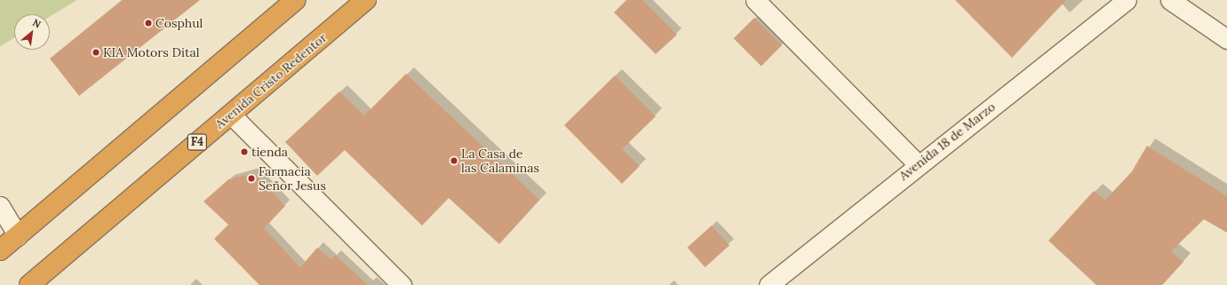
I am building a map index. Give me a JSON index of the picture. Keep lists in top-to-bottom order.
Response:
{
  "streets": {
    "highway": ["Avenida Cristo Redentor", "F4"],
    "street": ["Avenida 18 de Marzo"]
  },
  "places": [
    "Cosphul",
    "KIA Motors Dital",
    "tienda",
    "La Casa de las Calaminas",
    "Farmacia Señor Jesus"
  ],
  "north": "top right"
}
